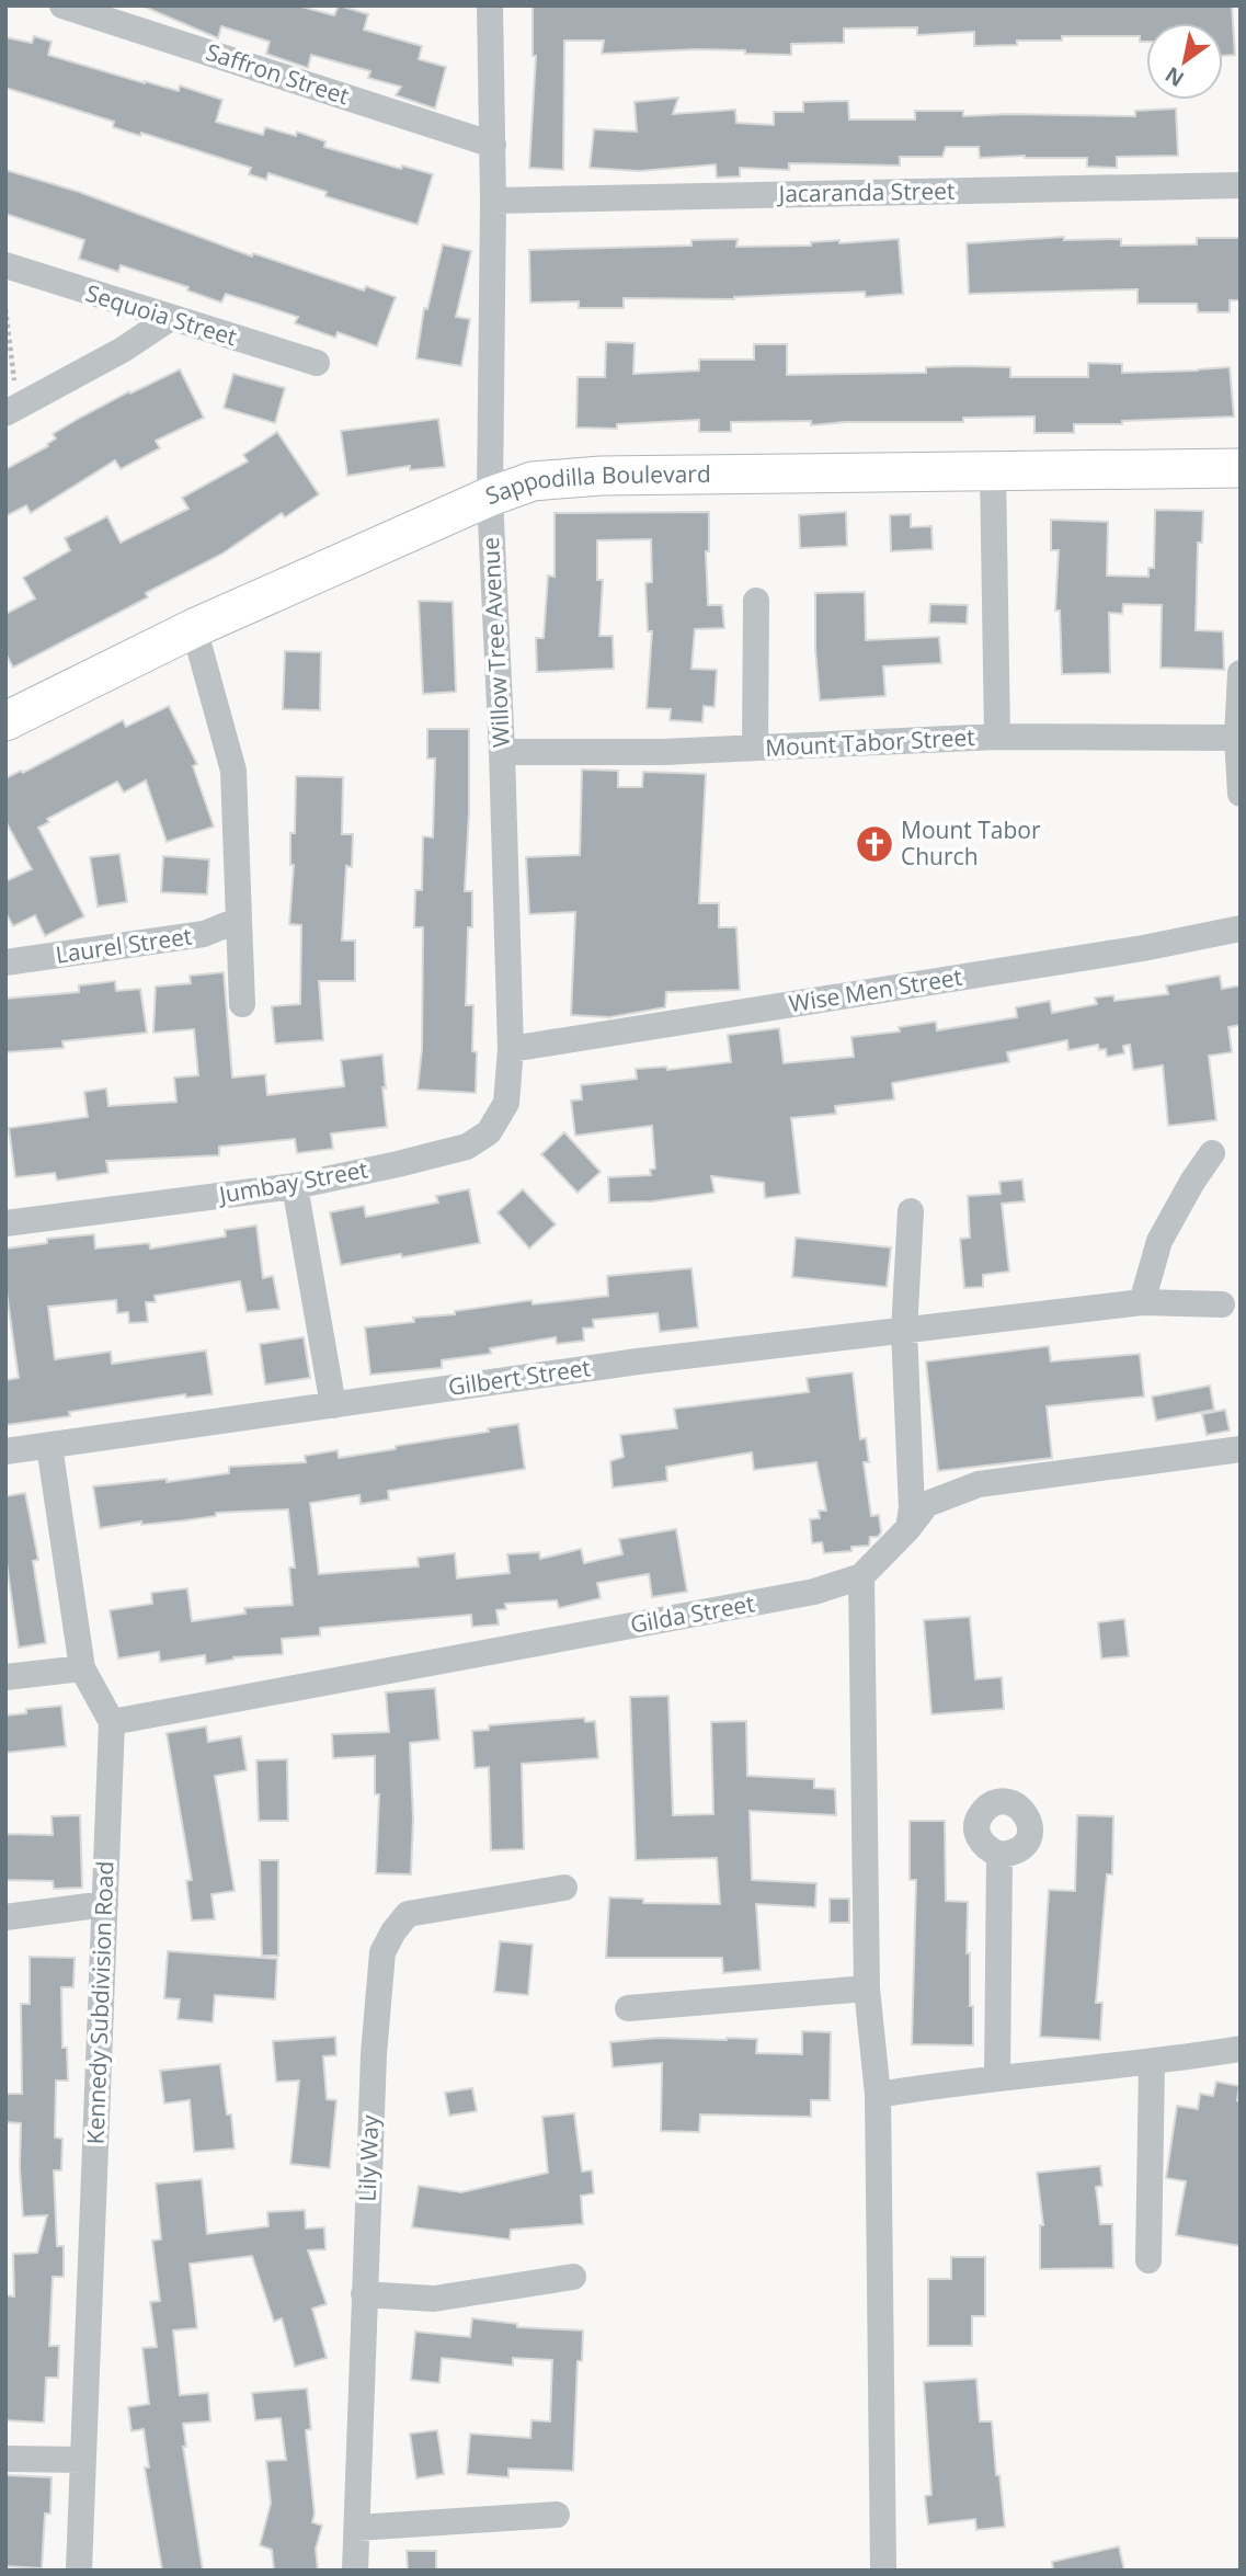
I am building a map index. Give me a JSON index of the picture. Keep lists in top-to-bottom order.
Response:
{
  "streets": {
    "street": [
      "Saffron Street",
      "Jacaranda Street",
      "Sequoia Street",
      "Sappodilla Boulevard",
      "Willow Tree Avenue",
      "Mount Tabor Street",
      "Laurel Street",
      "Wise Men Street",
      "Jumbay Street",
      "Gilbert Street",
      "Gilda Street",
      "Kennedy Subdivision Road",
      "Lily Way"
    ]
  },
  "crossings": [
    ["Saffron Street", "Willow Tree Avenue"],
    ["Jacaranda Street", "Willow Tree Avenue"],
    ["Sappodilla Boulevard", "Willow Tree Avenue"],
    ["Willow Tree Avenue", "Mount Tabor Street"],
    ["Willow Tree Avenue", "Wise Men Street"],
    ["Willow Tree Avenue", "Jumbay Street"],
    ["Wise Men Street", "Jumbay Street"],
    ["Gilda Street", "Kennedy Subdivision Road"]
  ],
  "places": {
    "church": ["Mount Tabor Church"]
  },
  "north": "bottom left"
}
